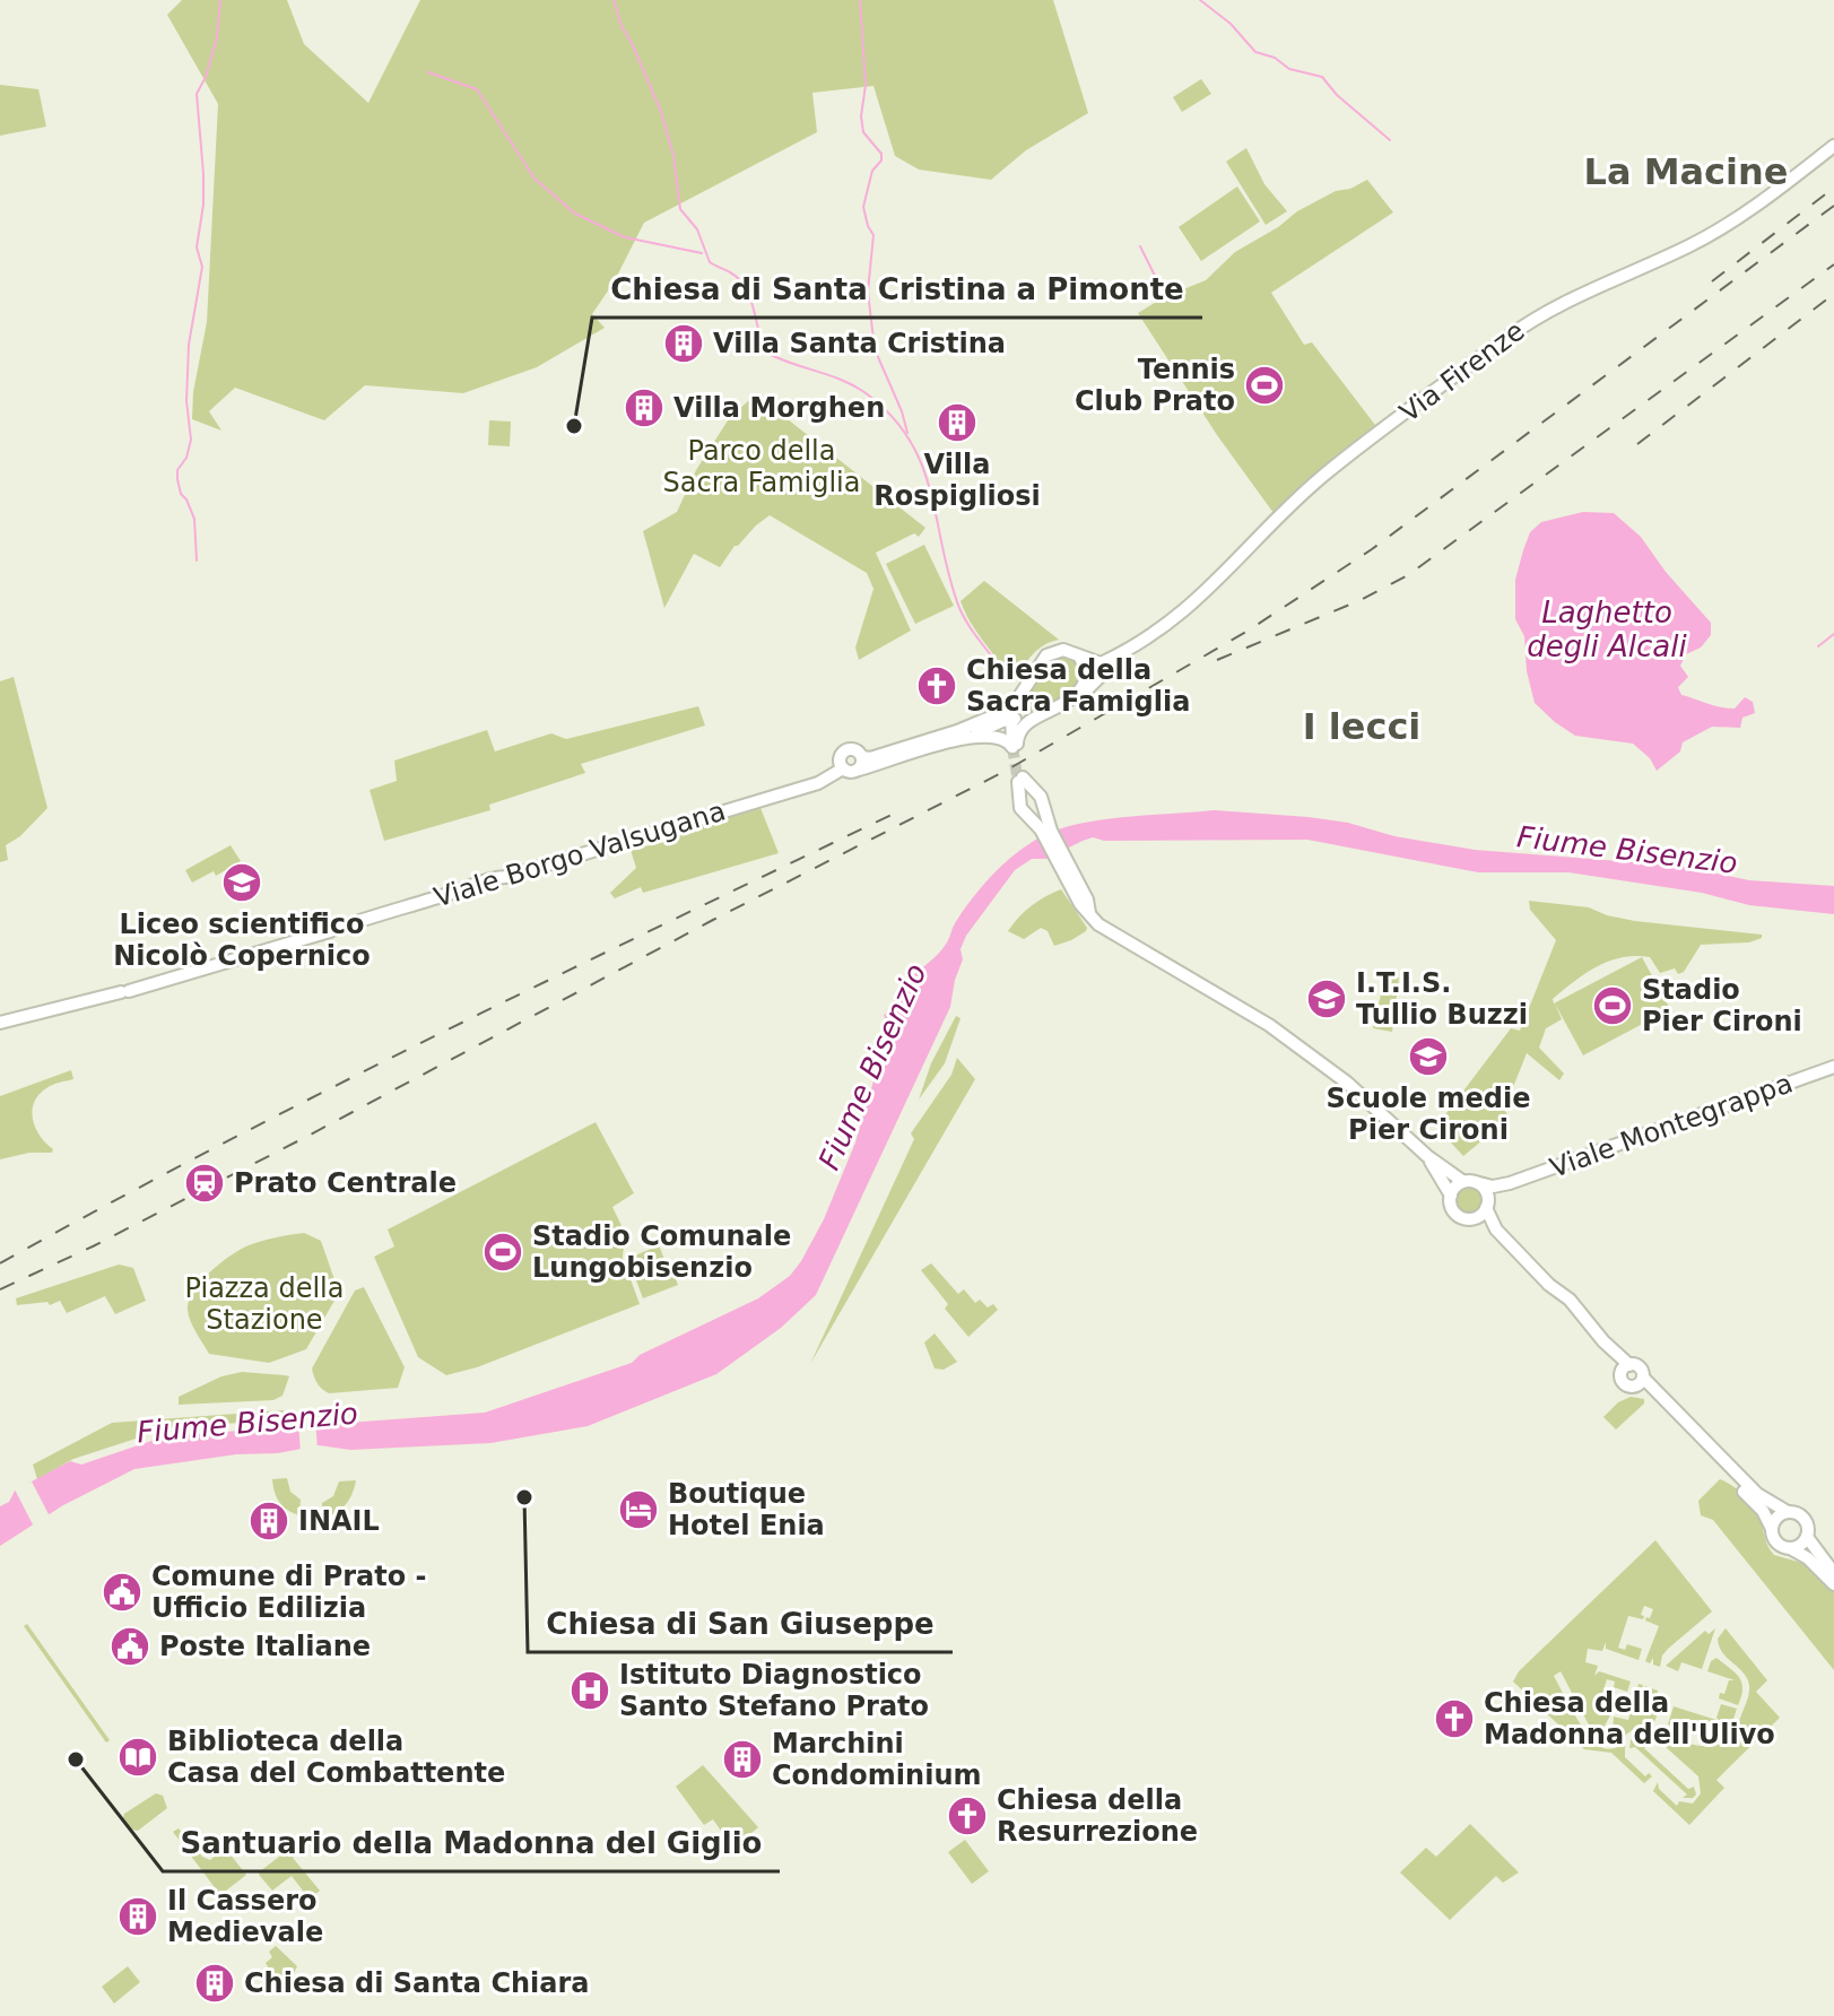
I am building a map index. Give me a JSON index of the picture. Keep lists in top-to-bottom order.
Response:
{
  "streets": {
    "main road": ["Via Firenze", "Viale Borgo Valsugana", "Viale Montegrappa"]
  },
  "districts": ["La Macine", "I lecci"],
  "water": ["Laghetto degli Alcali", "Fiume Bisenzio"],
  "parks": ["Parco della Sacra Famiglia", "Piazza della Stazione"],
  "places": {
    "building": [
      "Villa Santa Cristina",
      "Villa Morghen",
      "Villa Rospigliosi",
      "INAIL",
      "Marchini Condominium",
      "Il Cassero Medievale",
      "Chiesa di Santa Chiara"
    ],
    "sports": ["Tennis Club Prato", "Stadio Pier Cironi", "Stadio Comunale Lungobisenzio"],
    "other": ["Chiesa di Santa Cristina a Pimonte", "Chiesa di San Giuseppe", "Santuario della Madonna del Giglio"],
    "church": ["Chiesa della Sacra Famiglia", "Chiesa della Madonna dell'Ulivo", "Chiesa della Resurrezione"],
    "school or university": ["Liceo scientifico Nicolò Copernico", "I.T.I.S. Tullio Buzzi", "Scuole medie Pier Cironi"],
    "station": ["Prato Centrale"],
    "hotel": ["Boutique Hotel Enia"],
    "public building": ["Comune di Prato - Ufficio Edilizia", "Poste Italiane"],
    "hospital": ["Istituto Diagnostico Santo Stefano Prato"],
    "library": ["Biblioteca della Casa del Combattente"]
  }
}
